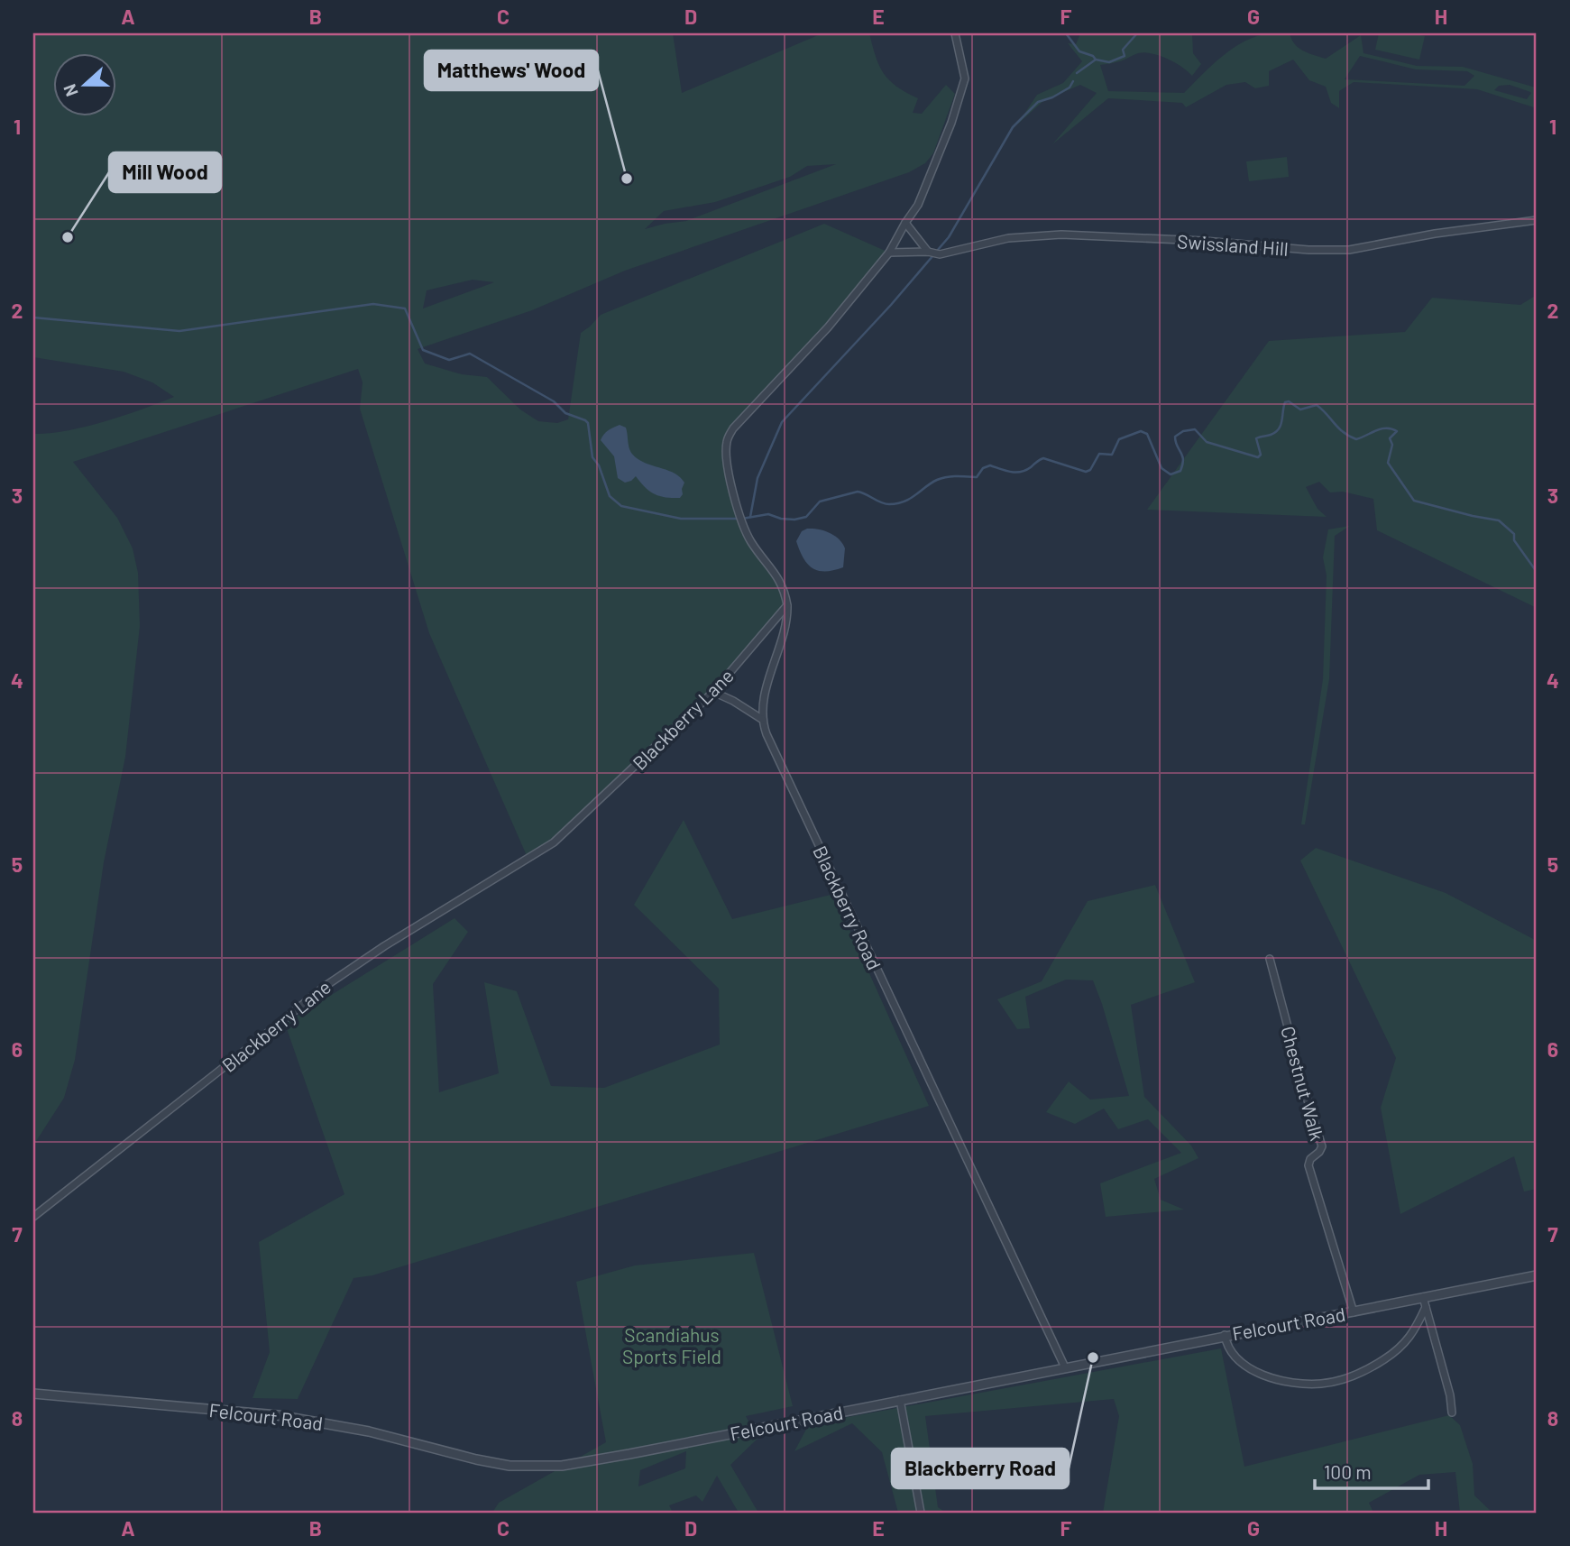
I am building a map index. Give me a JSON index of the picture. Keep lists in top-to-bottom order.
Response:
{
  "streets": {
    "street": [
      "Swissland Hill",
      "Blackberry Lane",
      "Blackberry Road",
      "Chestnut Walk",
      "Felcourt Road"
    ]
  },
  "crossings": [
    ["Blackberry Lane", "Blackberry Road"],
    ["Blackberry Road", "Felcourt Road"],
    ["Chestnut Walk", "Felcourt Road"]
  ],
  "parks": ["Scandiahus Sports Field"],
  "places": ["Matthews' Wood", "Mill Wood", "Blackberry Road"],
  "scale_bar": "100 m",
  "north": "left",
  "grid": {
    "columns": [
      "A",
      "B",
      "C",
      "D",
      "E",
      "F",
      "G",
      "H"
    ],
    "rows": [
      "1",
      "2",
      "3",
      "4",
      "5",
      "6",
      "7",
      "8"
    ]
  }
}
